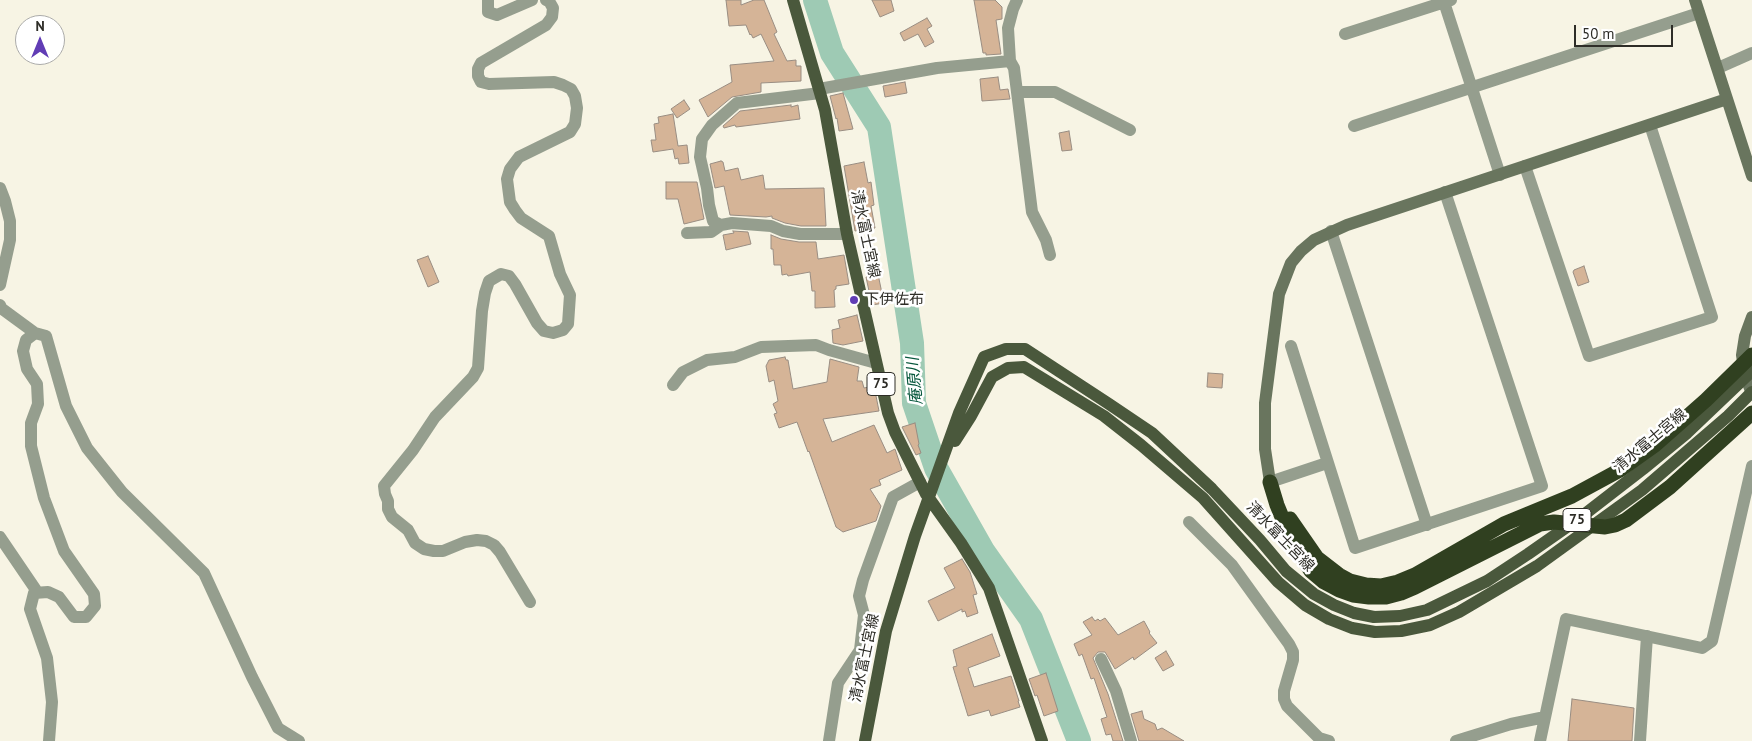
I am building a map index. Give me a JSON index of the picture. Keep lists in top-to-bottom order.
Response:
{
  "streets": {
    "main road": ["清水富士宮線", "75"]
  },
  "water": ["庵原川"],
  "places": ["下伊佐布"],
  "scale_bar": "50 m",
  "north": "top"
}
